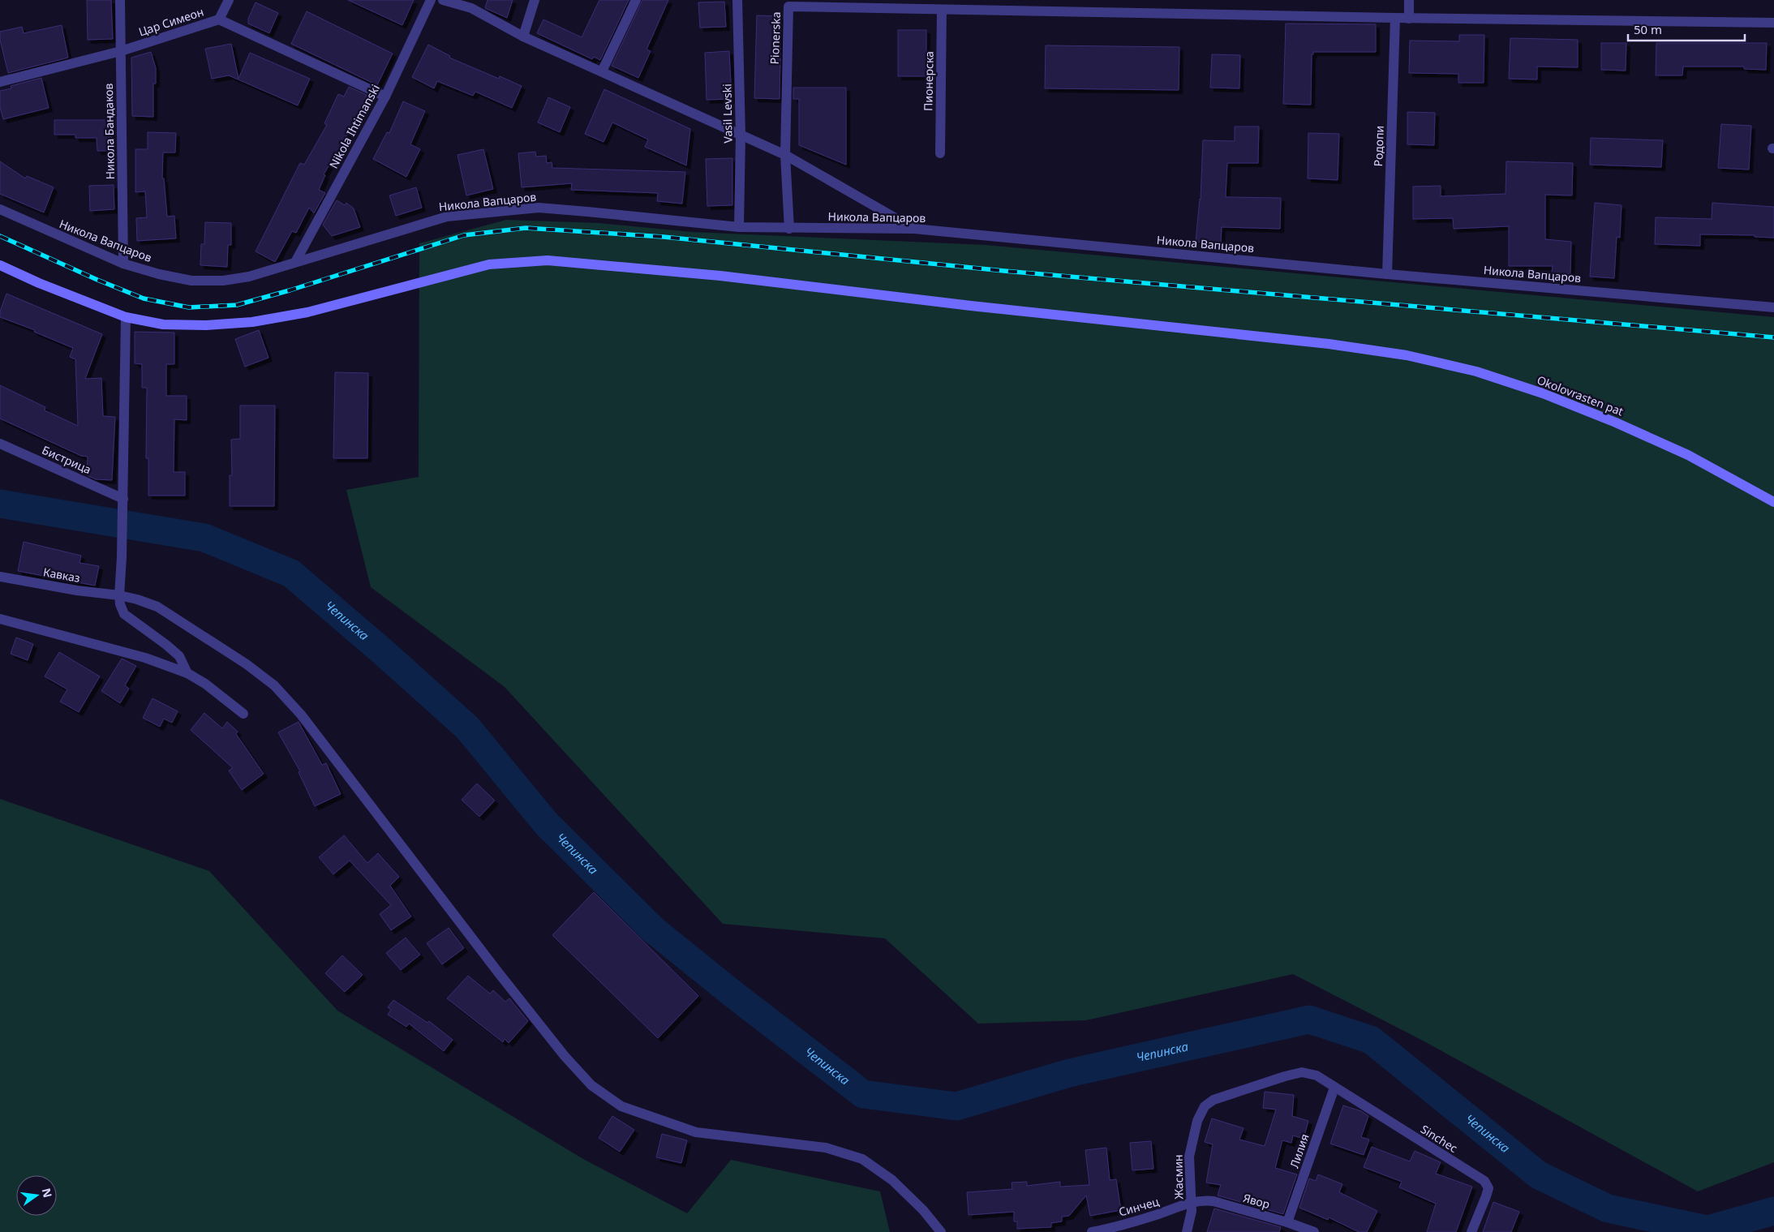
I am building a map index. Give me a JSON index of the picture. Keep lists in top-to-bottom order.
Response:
{
  "streets": {
    "street": [
      "Цар Симеон",
      "Pionerska",
      "Пионерска",
      "Vasil Levski",
      "Nikola Ihtimanski",
      "Никола Бандаков",
      "Родопи",
      "Никола Вапцаров",
      "Okolovrasten pat",
      "Бистрица",
      "Кавказ",
      "Sinchec",
      "Лилия",
      "Жасмин",
      "Явор",
      "Синчец"
    ]
  },
  "crossings": [
    ["Цар Симеон", "Nikola Ihtimanski"],
    ["Цар Симеон", "Никола Бандаков"],
    ["Pionerska", "Пионерска"],
    ["Pionerska", "Родопи"],
    ["Pionerska", "Никола Вапцаров"],
    ["Vasil Levski", "Никола Вапцаров"],
    ["Nikola Ihtimanski", "Никола Вапцаров"],
    ["Никола Бандаков", "Никола Вапцаров"],
    ["Родопи", "Никола Вапцаров"],
    ["Sinchec", "Лилия"],
    ["Sinchec", "Жасмин"],
    ["Лилия", "Жасмин"],
    ["Лилия", "Явор"],
    ["Жасмин", "Явор"],
    ["Жасмин", "Синчец"],
    ["Явор", "Синчец"]
  ],
  "water": ["Чепинска"],
  "scale_bar": "50 m",
  "north": "right"
}
